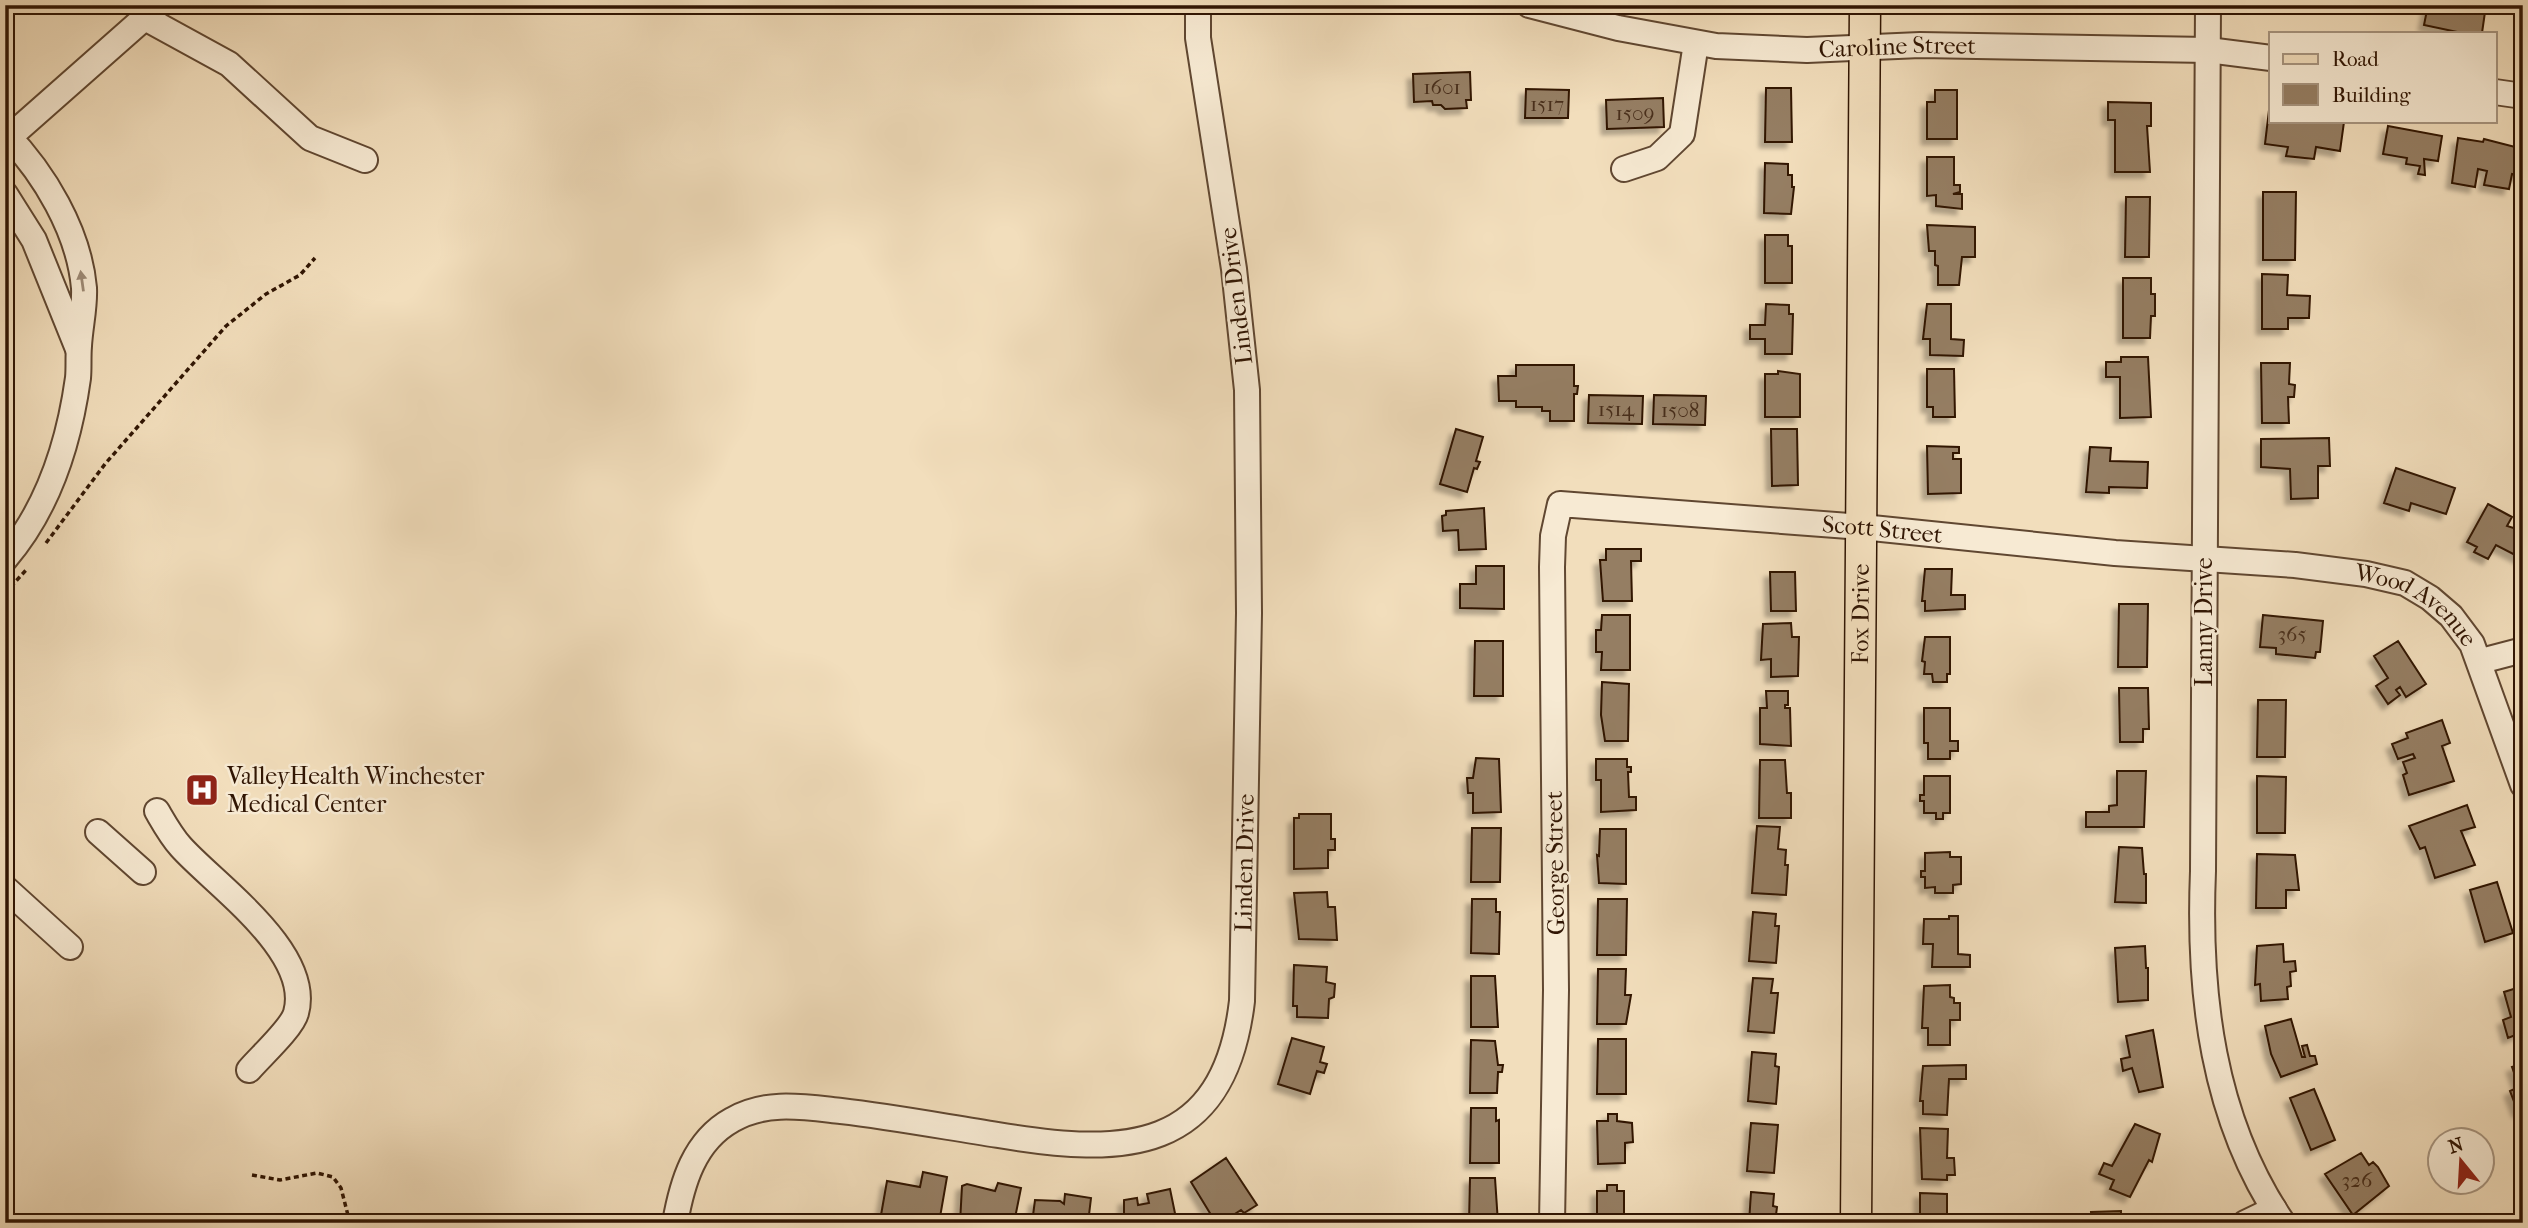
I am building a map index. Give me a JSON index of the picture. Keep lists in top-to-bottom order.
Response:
{
  "streets": {
    "main road": ["Fox Drive"],
    "street": [
      "Caroline Street",
      "Linden Drive",
      "Scott Street",
      "Wood Avenue",
      "Lanny Drive",
      "George Street"
    ]
  },
  "crossings": [
    ["Caroline Street", "Fox Drive"],
    ["Caroline Street", "Lanny Drive"],
    ["Scott Street", "Wood Avenue"],
    ["Scott Street", "Fox Drive"],
    ["Scott Street", "Lanny Drive"],
    ["Scott Street", "George Street"],
    ["Wood Avenue", "Lanny Drive"]
  ],
  "places": {
    "hospital": ["ValleyHealth Winchester Medical Center"]
  },
  "house_numbers": [
    "1601",
    "1517",
    "1509",
    "1514",
    "1508",
    "365",
    "326"
  ],
  "legend": ["Road", "Building"],
  "north": "top"
}
